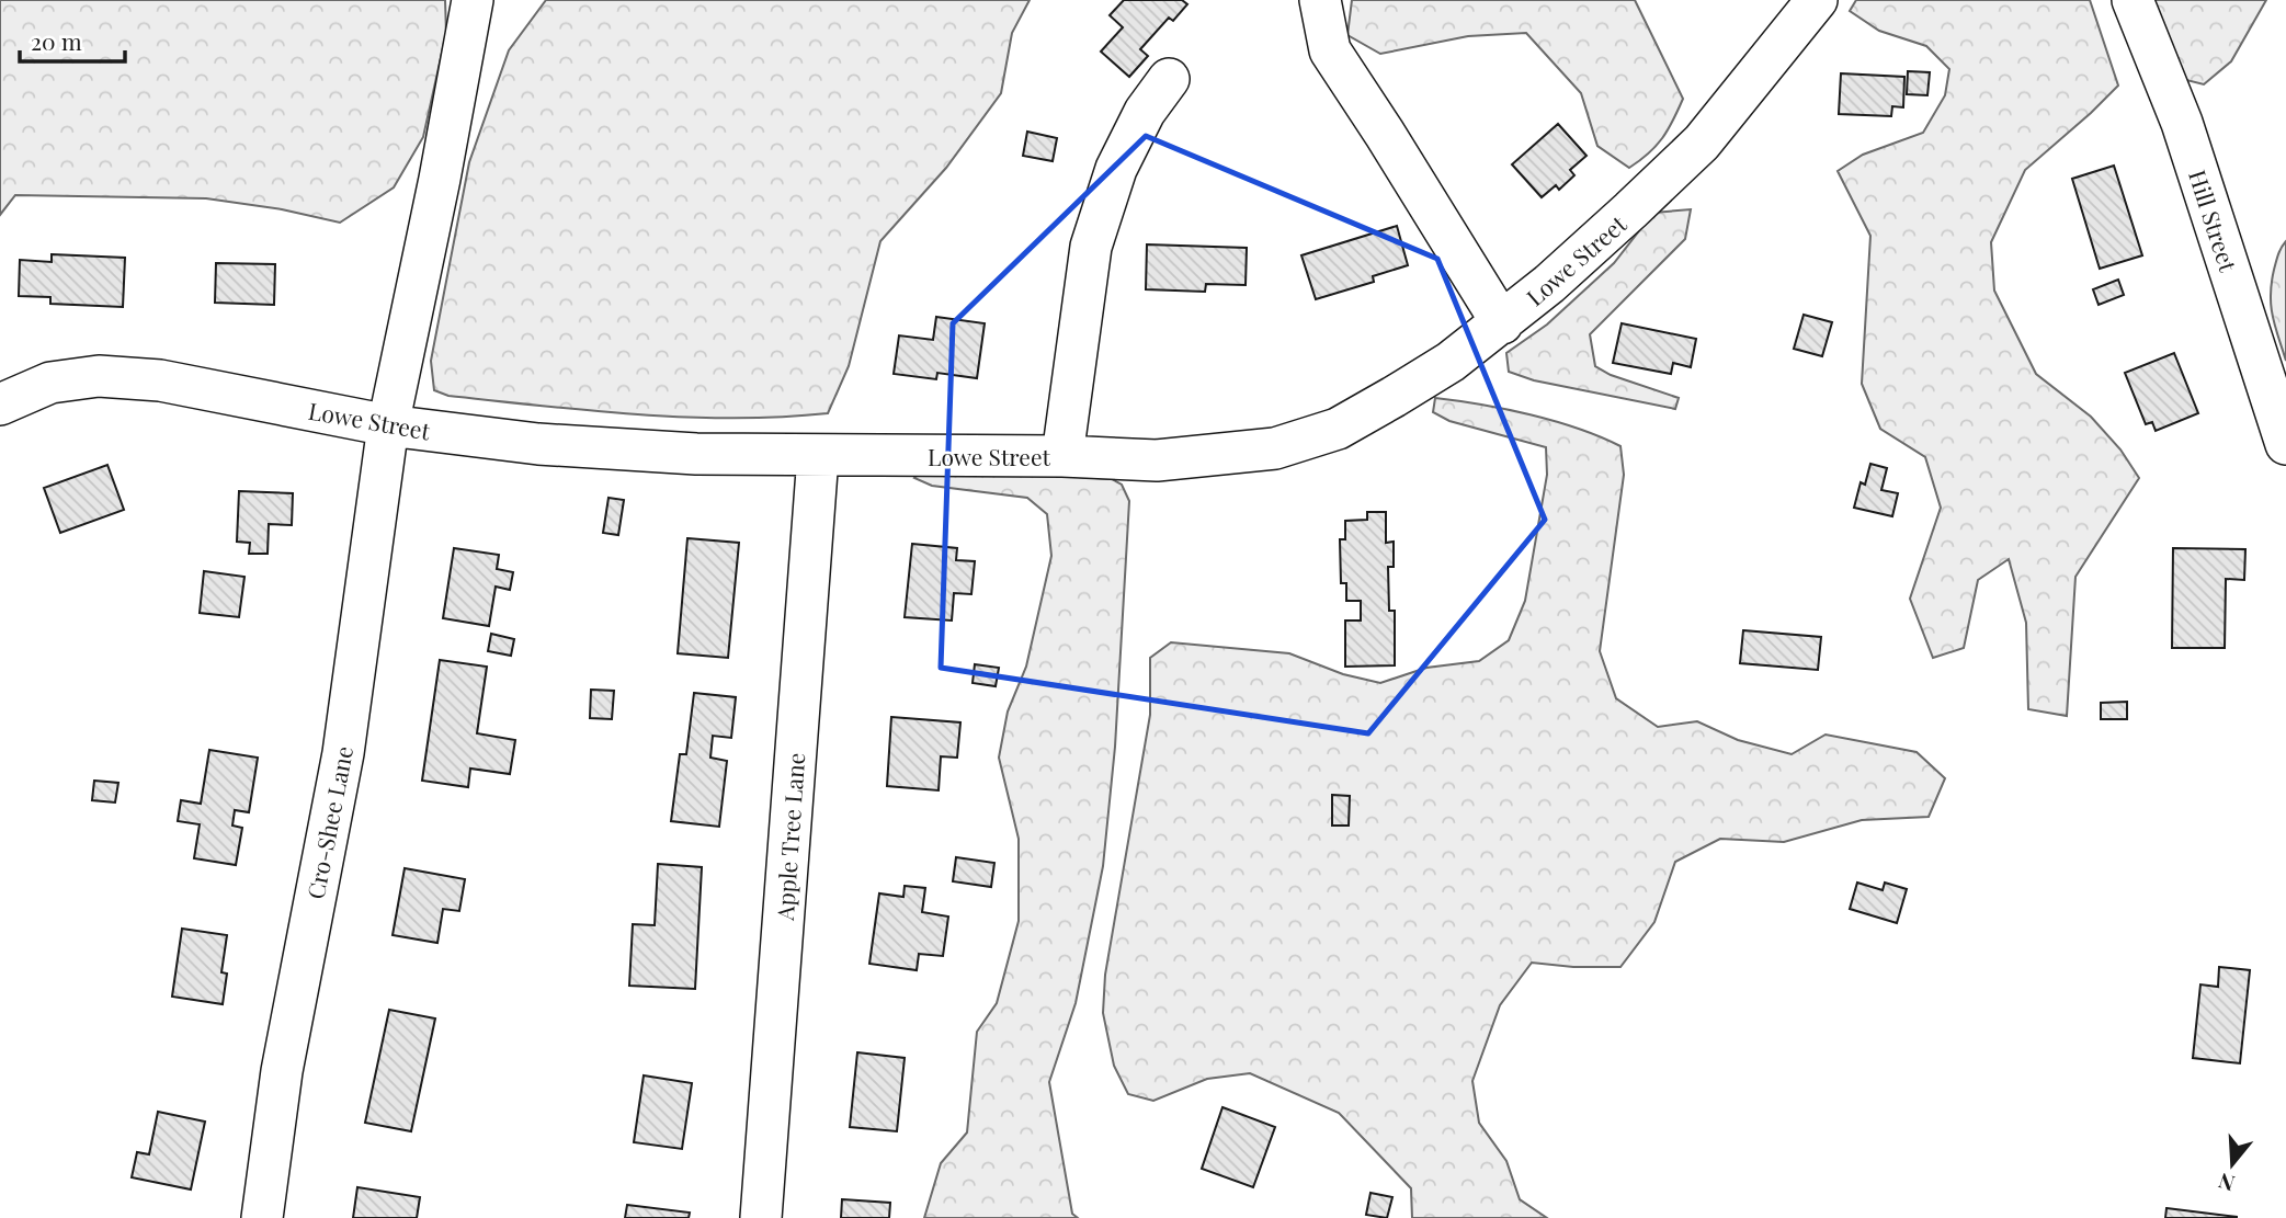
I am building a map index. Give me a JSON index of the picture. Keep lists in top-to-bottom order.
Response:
{
  "streets": {
    "street": [
      "Hill Street",
      "Lowe Street",
      "Cro-Shee Lane",
      "Apple Tree Lane"
    ]
  },
  "crossings": [
    ["Lowe Street", "Cro-Shee Lane"],
    ["Lowe Street", "Apple Tree Lane"]
  ],
  "scale_bar": "20 m",
  "north": "bottom"
}
